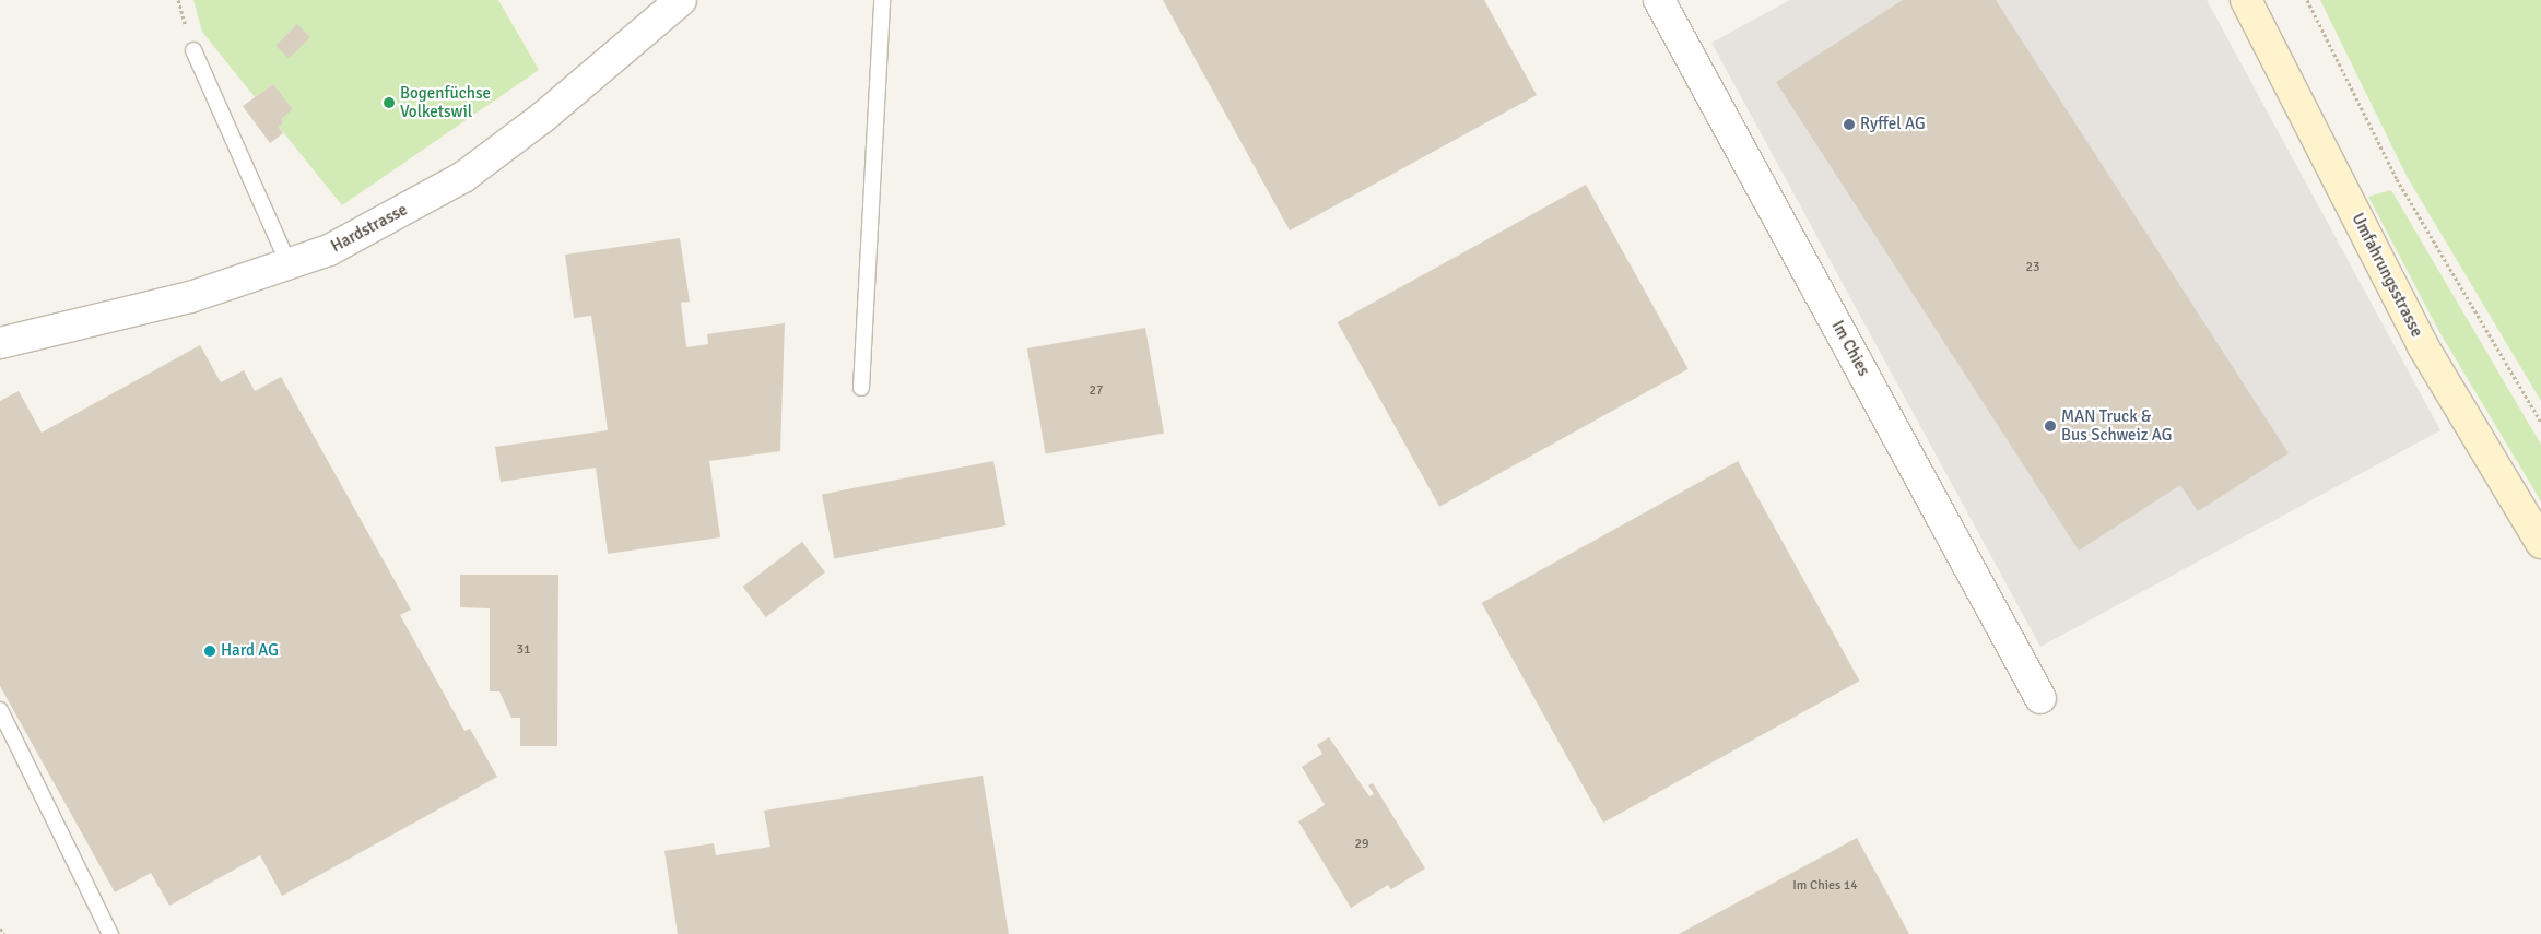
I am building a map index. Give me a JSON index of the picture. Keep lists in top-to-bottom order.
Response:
{
  "streets": {
    "main road": ["Umfahrungsstrasse"],
    "street": ["Hardstrasse", "Im Chies"]
  },
  "places": [
    "Bogenfüchse Volketswil",
    "Ryffel AG",
    "MAN Truck & Bus Schweiz AG",
    "Hard AG"
  ],
  "house_numbers": [
    "23",
    "27",
    "31",
    "29",
    "Im Chies 14"
  ]
}
